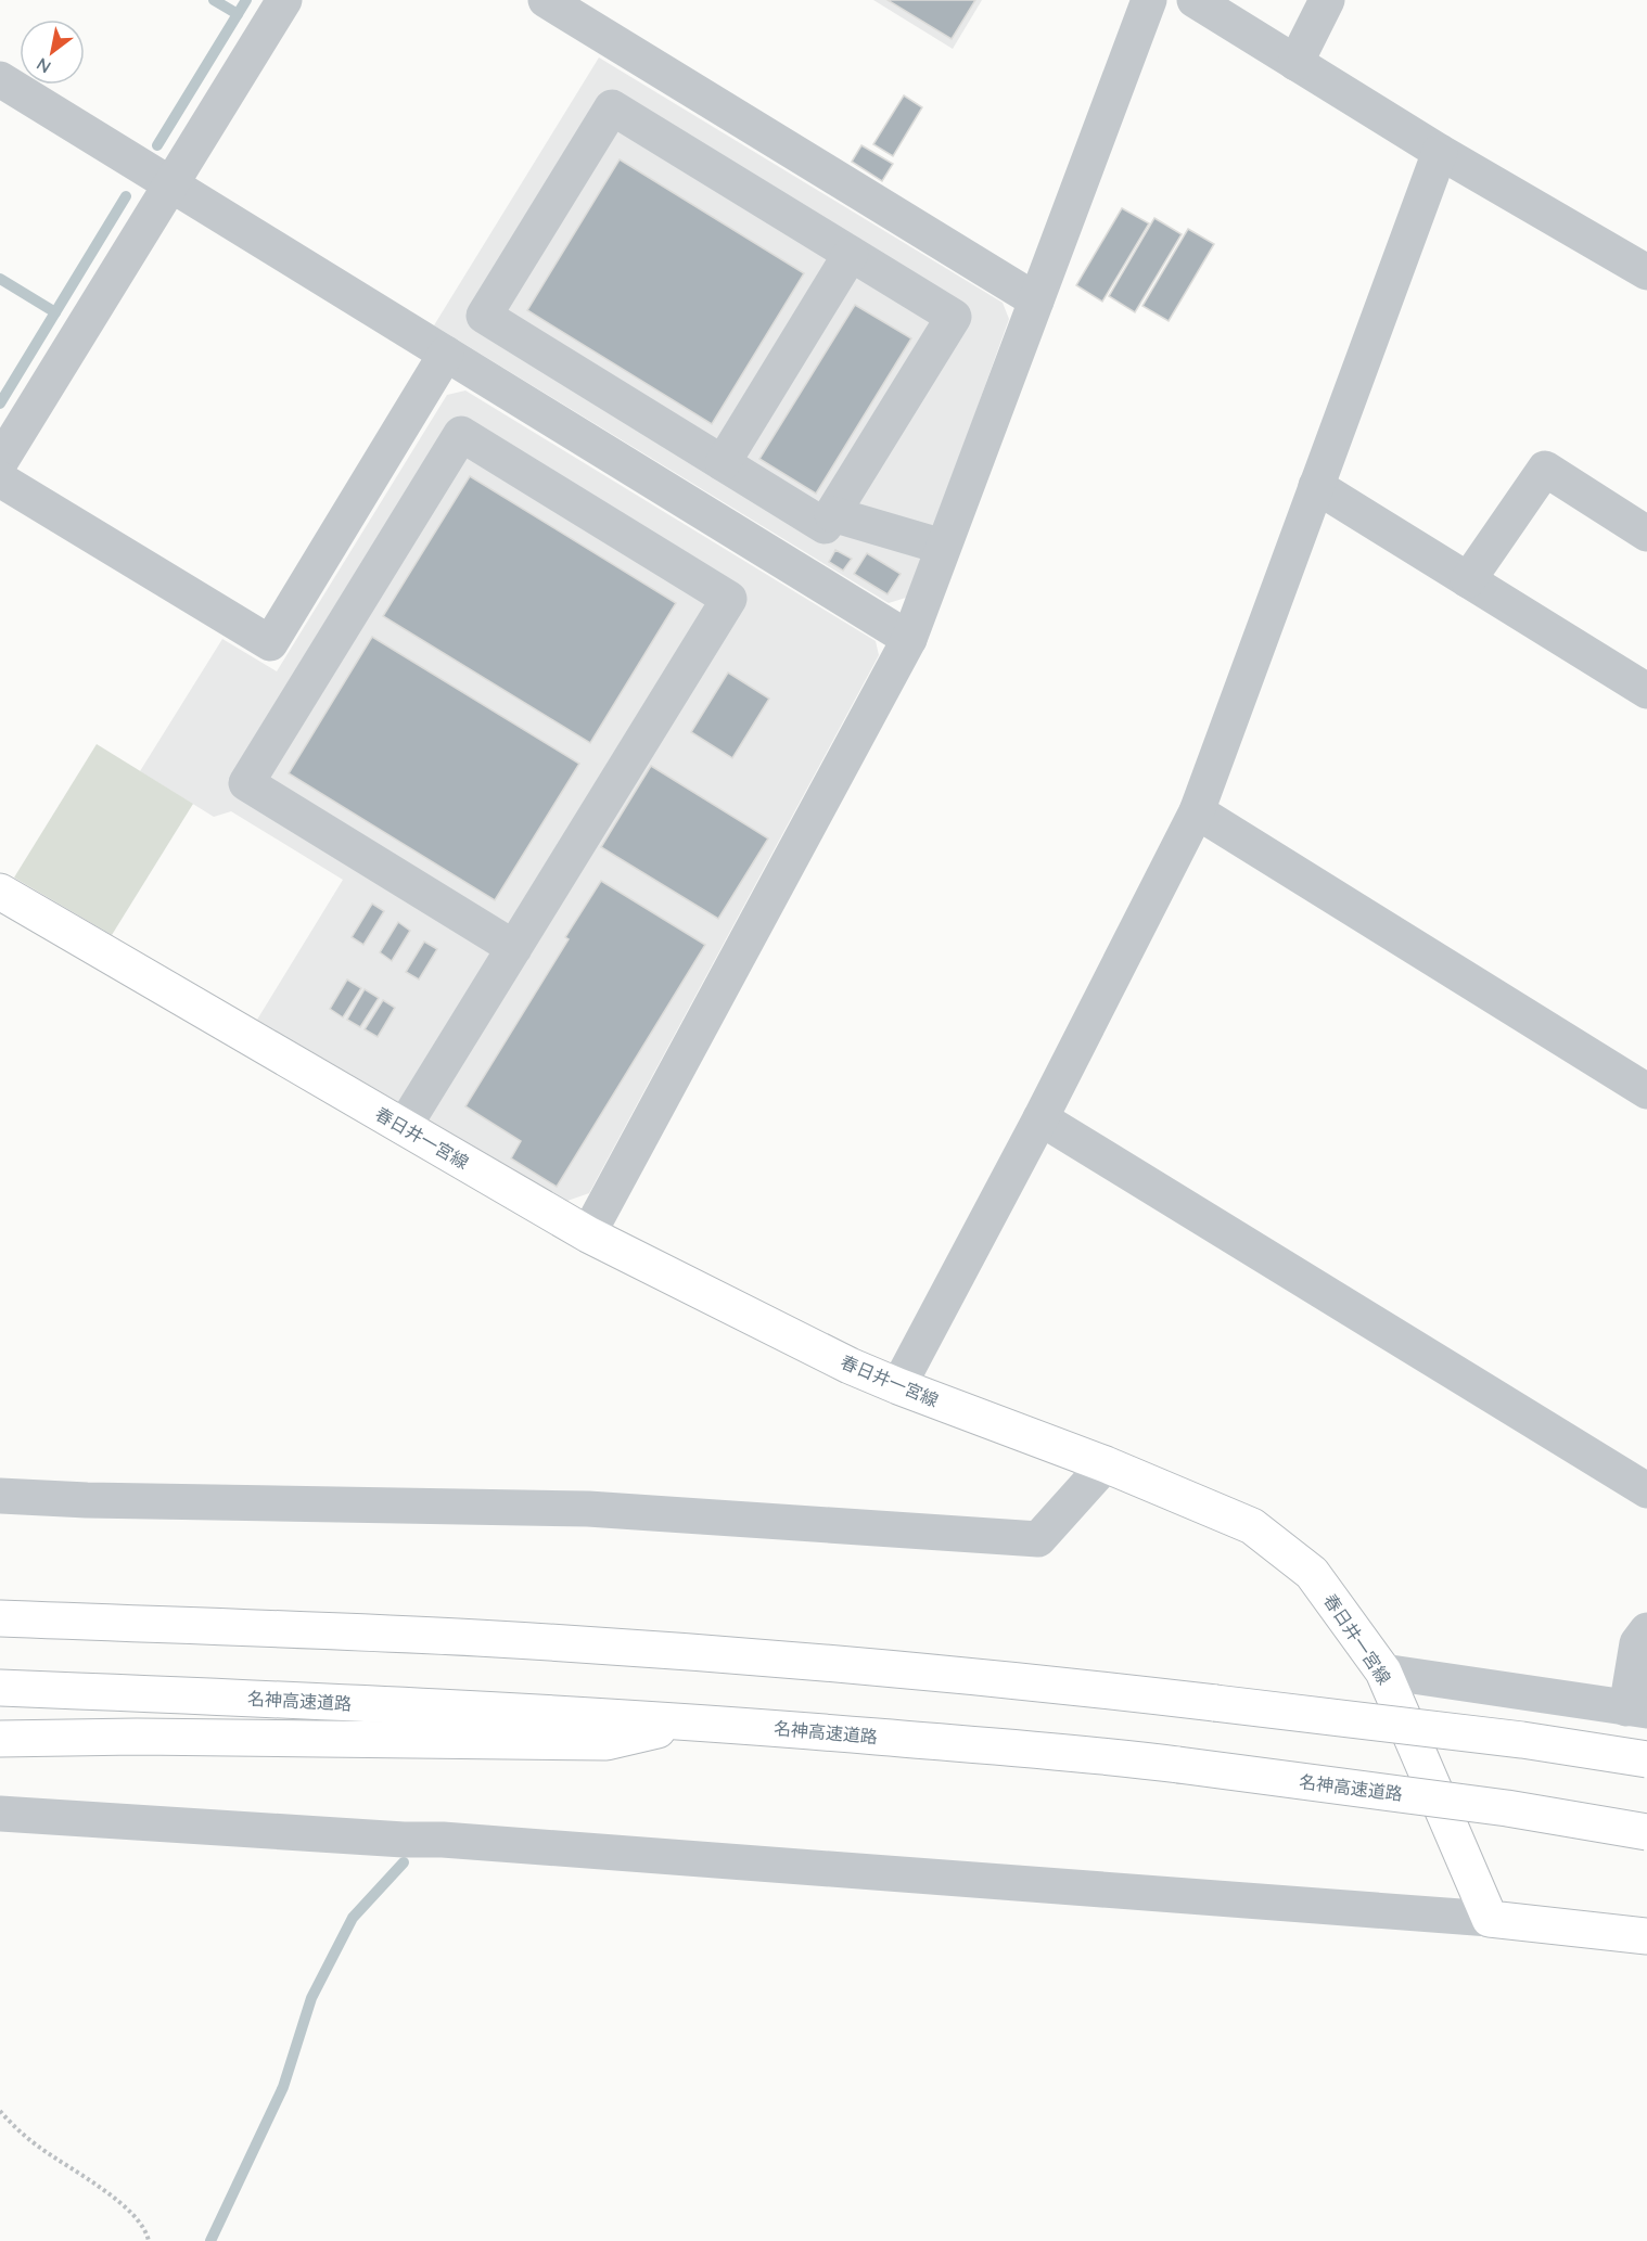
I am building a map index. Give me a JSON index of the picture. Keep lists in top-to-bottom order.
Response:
{
  "streets": {
    "main road": ["春日井一宮線", "名神高速道路"]
  },
  "north": "bottom left"
}
